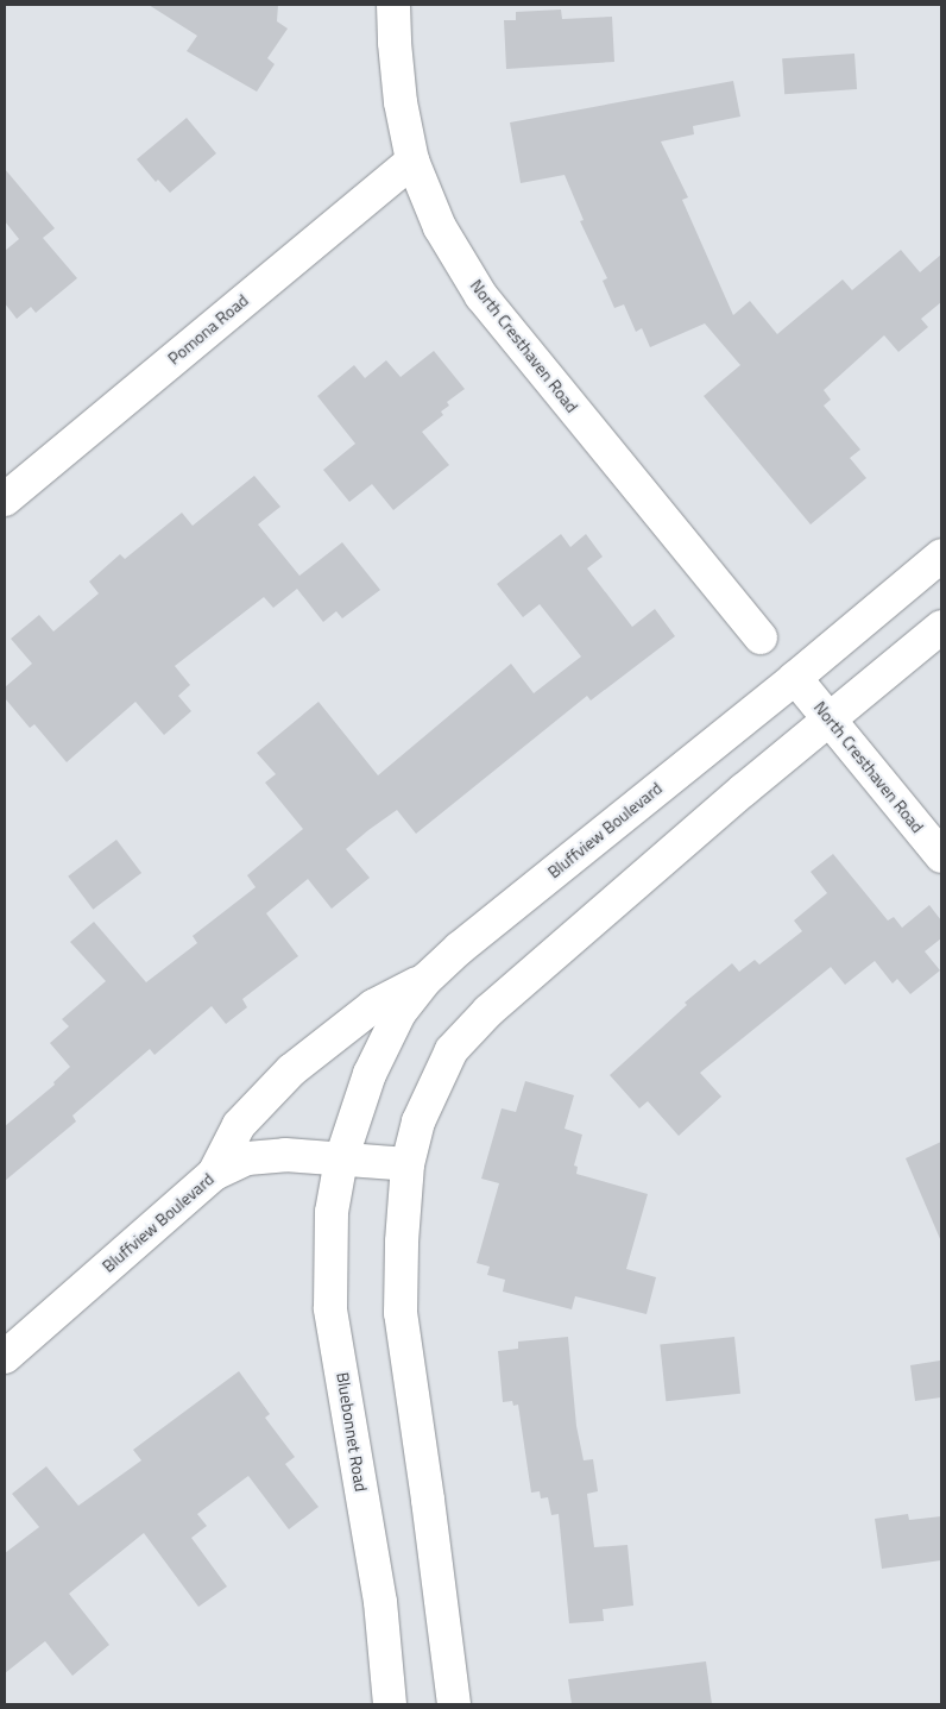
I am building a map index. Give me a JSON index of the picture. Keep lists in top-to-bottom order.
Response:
{
  "streets": {
    "main road": [
      "Pomona Road",
      "North Cresthaven Road",
      "Bluffview Boulevard",
      "Bluebonnet Road"
    ]
  },
  "crossings": [
    ["Pomona Road", "North Cresthaven Road"],
    ["North Cresthaven Road", "Bluffview Boulevard"],
    ["Bluffview Boulevard", "Bluebonnet Road"]
  ]
}
